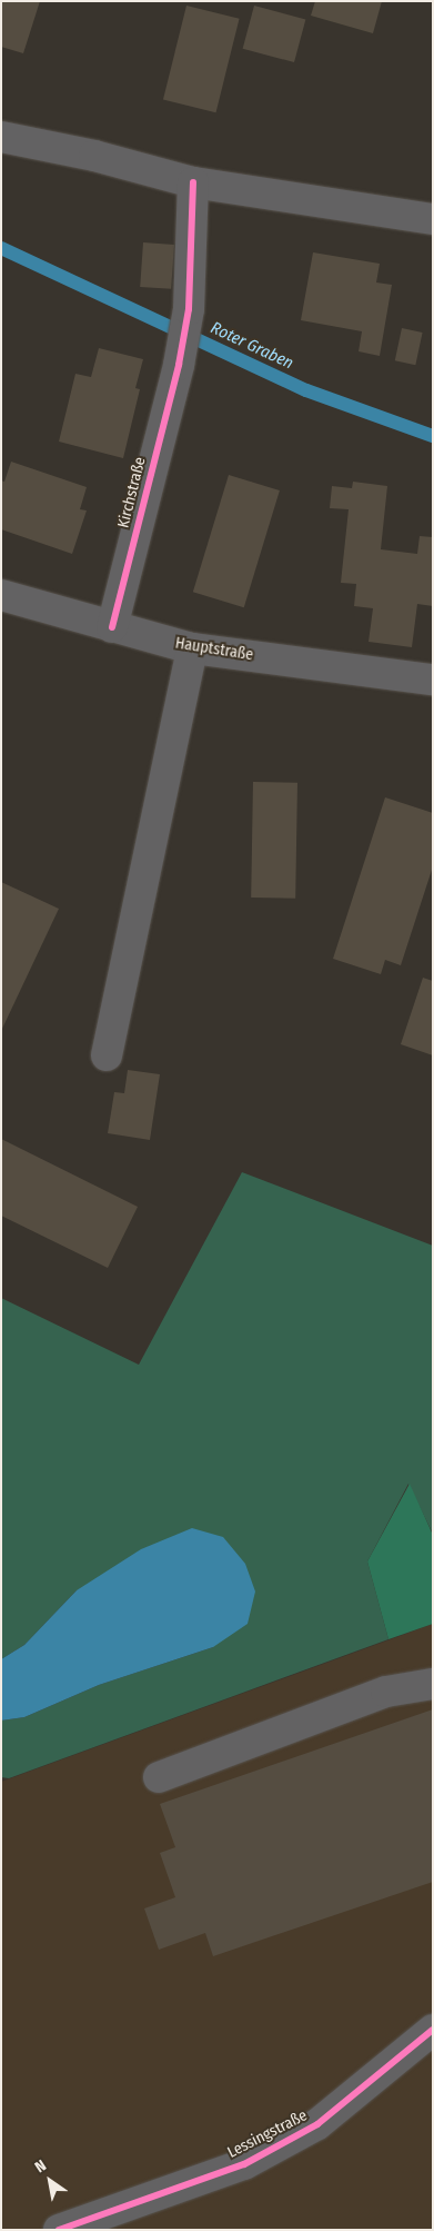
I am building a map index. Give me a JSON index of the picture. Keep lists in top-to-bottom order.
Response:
{
  "streets": {
    "street": ["Kirchstraße", "Hauptstraße", "Lessingstraße"]
  },
  "crossings": [
    ["Kirchstraße", "Hauptstraße"]
  ],
  "water": ["Roter Graben"],
  "north": "top left"
}
